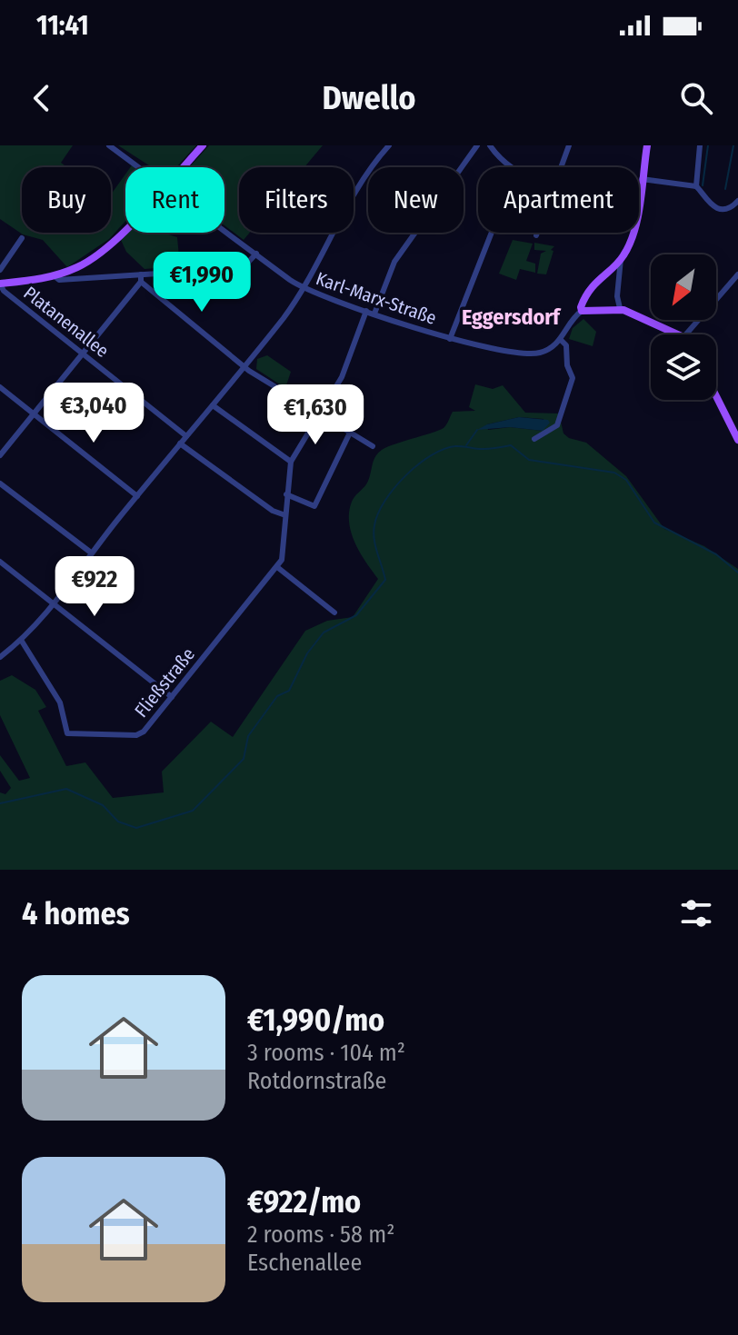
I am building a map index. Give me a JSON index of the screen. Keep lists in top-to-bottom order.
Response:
{
  "streets": {
    "street": ["Karl-Marx-Straße", "Platanenallee", "Fließstraße"]
  },
  "crossings": [
    ["Karl-Marx-Straße", "Fließstraße"]
  ],
  "districts": ["Eggersdorf"],
  "north": "bottom left",
  "page": {
    "status": "11:41",
    "header": "Dwello",
    "chip": [
      "Buy",
      "Rent",
      "Filters",
      "New",
      "Apartment"
    ],
    "price": [
      "€1,990",
      "€3,040",
      "€1,630",
      "€922"
    ],
    "heading": "4 homes",
    "list": [
      {
        "name": "€1,990/mo",
        "note": "3 rooms · 104 m² · Rotdornstraße"
      },
      {
        "name": "€922/mo",
        "note": "2 rooms · 58 m² · Eschenallee"
      }
    ]
  }
}
